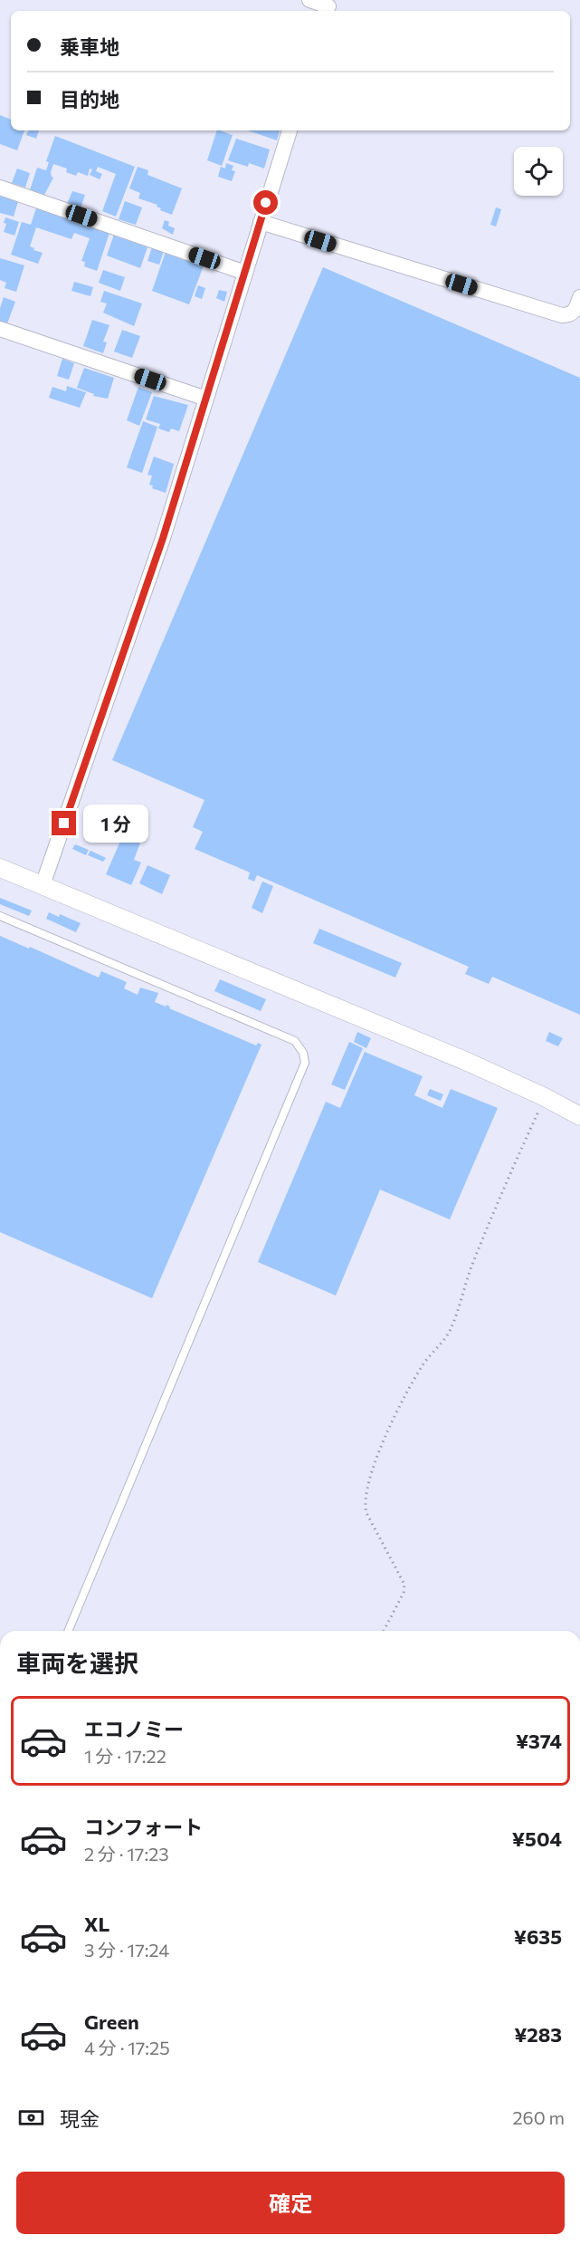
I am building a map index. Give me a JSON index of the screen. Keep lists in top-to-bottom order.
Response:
{
  "page": {
    "banner": ["乗車地", "目的地"],
    "bubble": "1 分",
    "heading": "車両を選択",
    "list": [
      {
        "name": "エコノミー",
        "note": "1 分 · 17:22",
        "value": "¥374"
      },
      {
        "name": "コンフォート",
        "note": "2 分 · 17:23",
        "value": "¥504"
      },
      {
        "name": "XL",
        "note": "3 分 · 17:24",
        "value": "¥635"
      },
      {
        "name": "Green",
        "note": "4 分 · 17:25",
        "value": "¥283"
      }
    ],
    "pay": ["現金", "260 m"],
    "buttons": "確定"
  }
}
